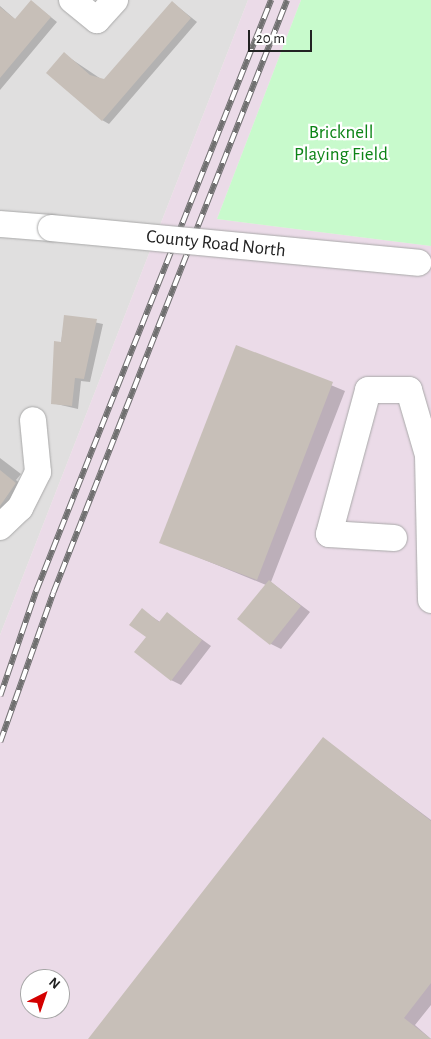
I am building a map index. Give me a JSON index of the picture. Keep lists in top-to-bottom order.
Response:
{
  "streets": {
    "street": ["County Road North"]
  },
  "parks": ["Bricknell Playing Field"],
  "scale_bar": "20 m",
  "north": "top right"
}
